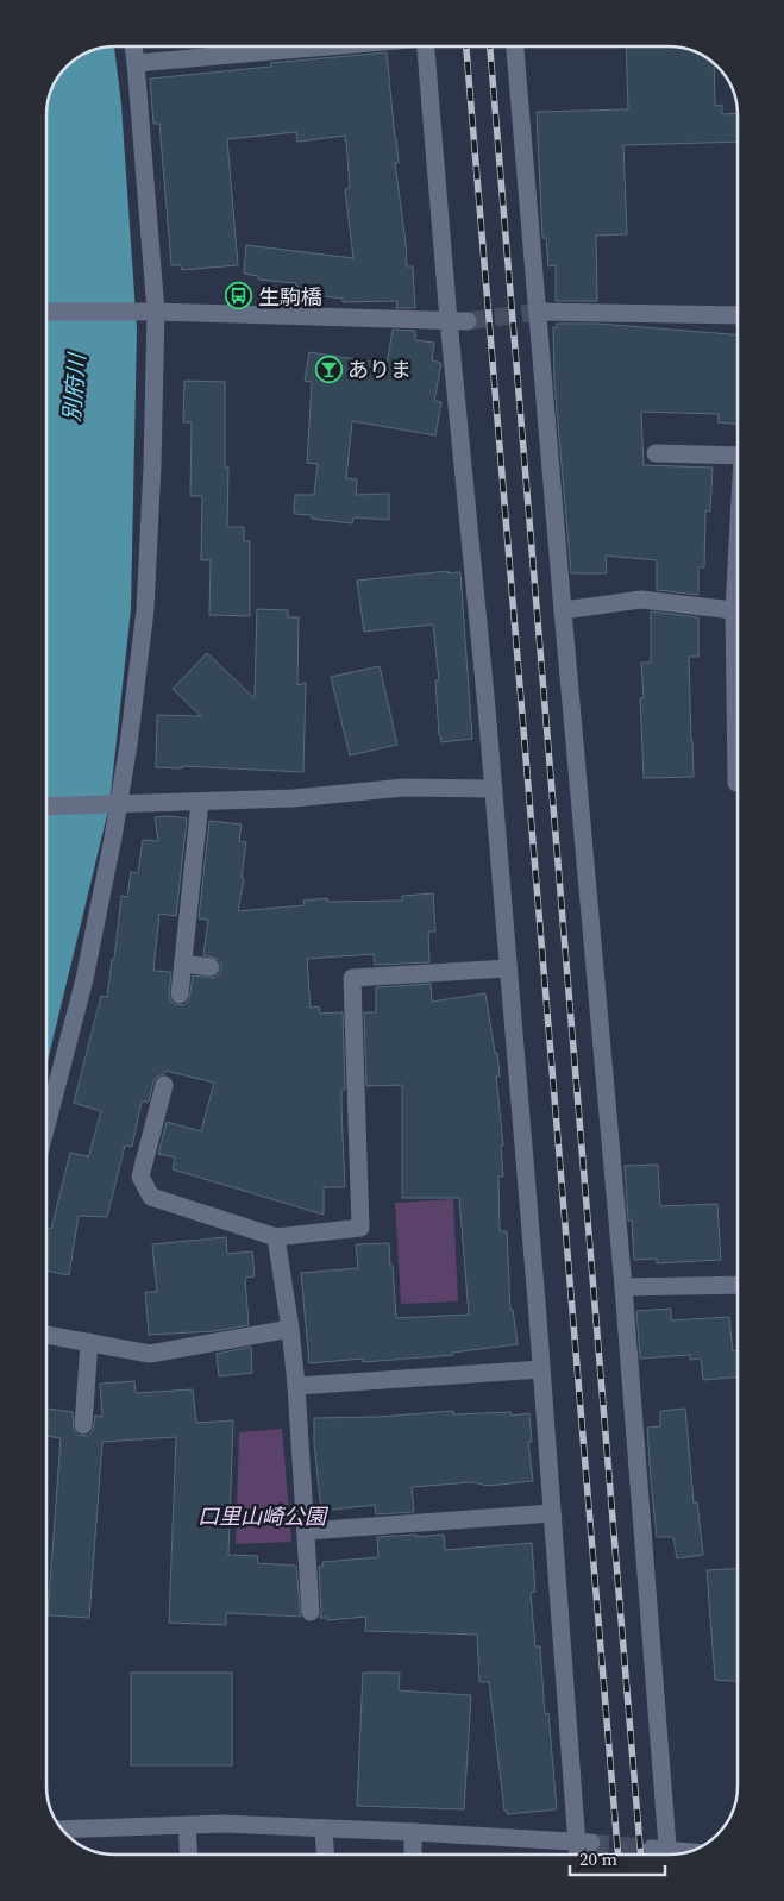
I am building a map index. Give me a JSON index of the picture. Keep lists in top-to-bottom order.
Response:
{
  "water": ["別府川"],
  "parks": ["口里山崎公園"],
  "places": {
    "bus stop": ["生駒橋"],
    "bar": ["ありま"]
  },
  "scale_bar": "20 m"
}
